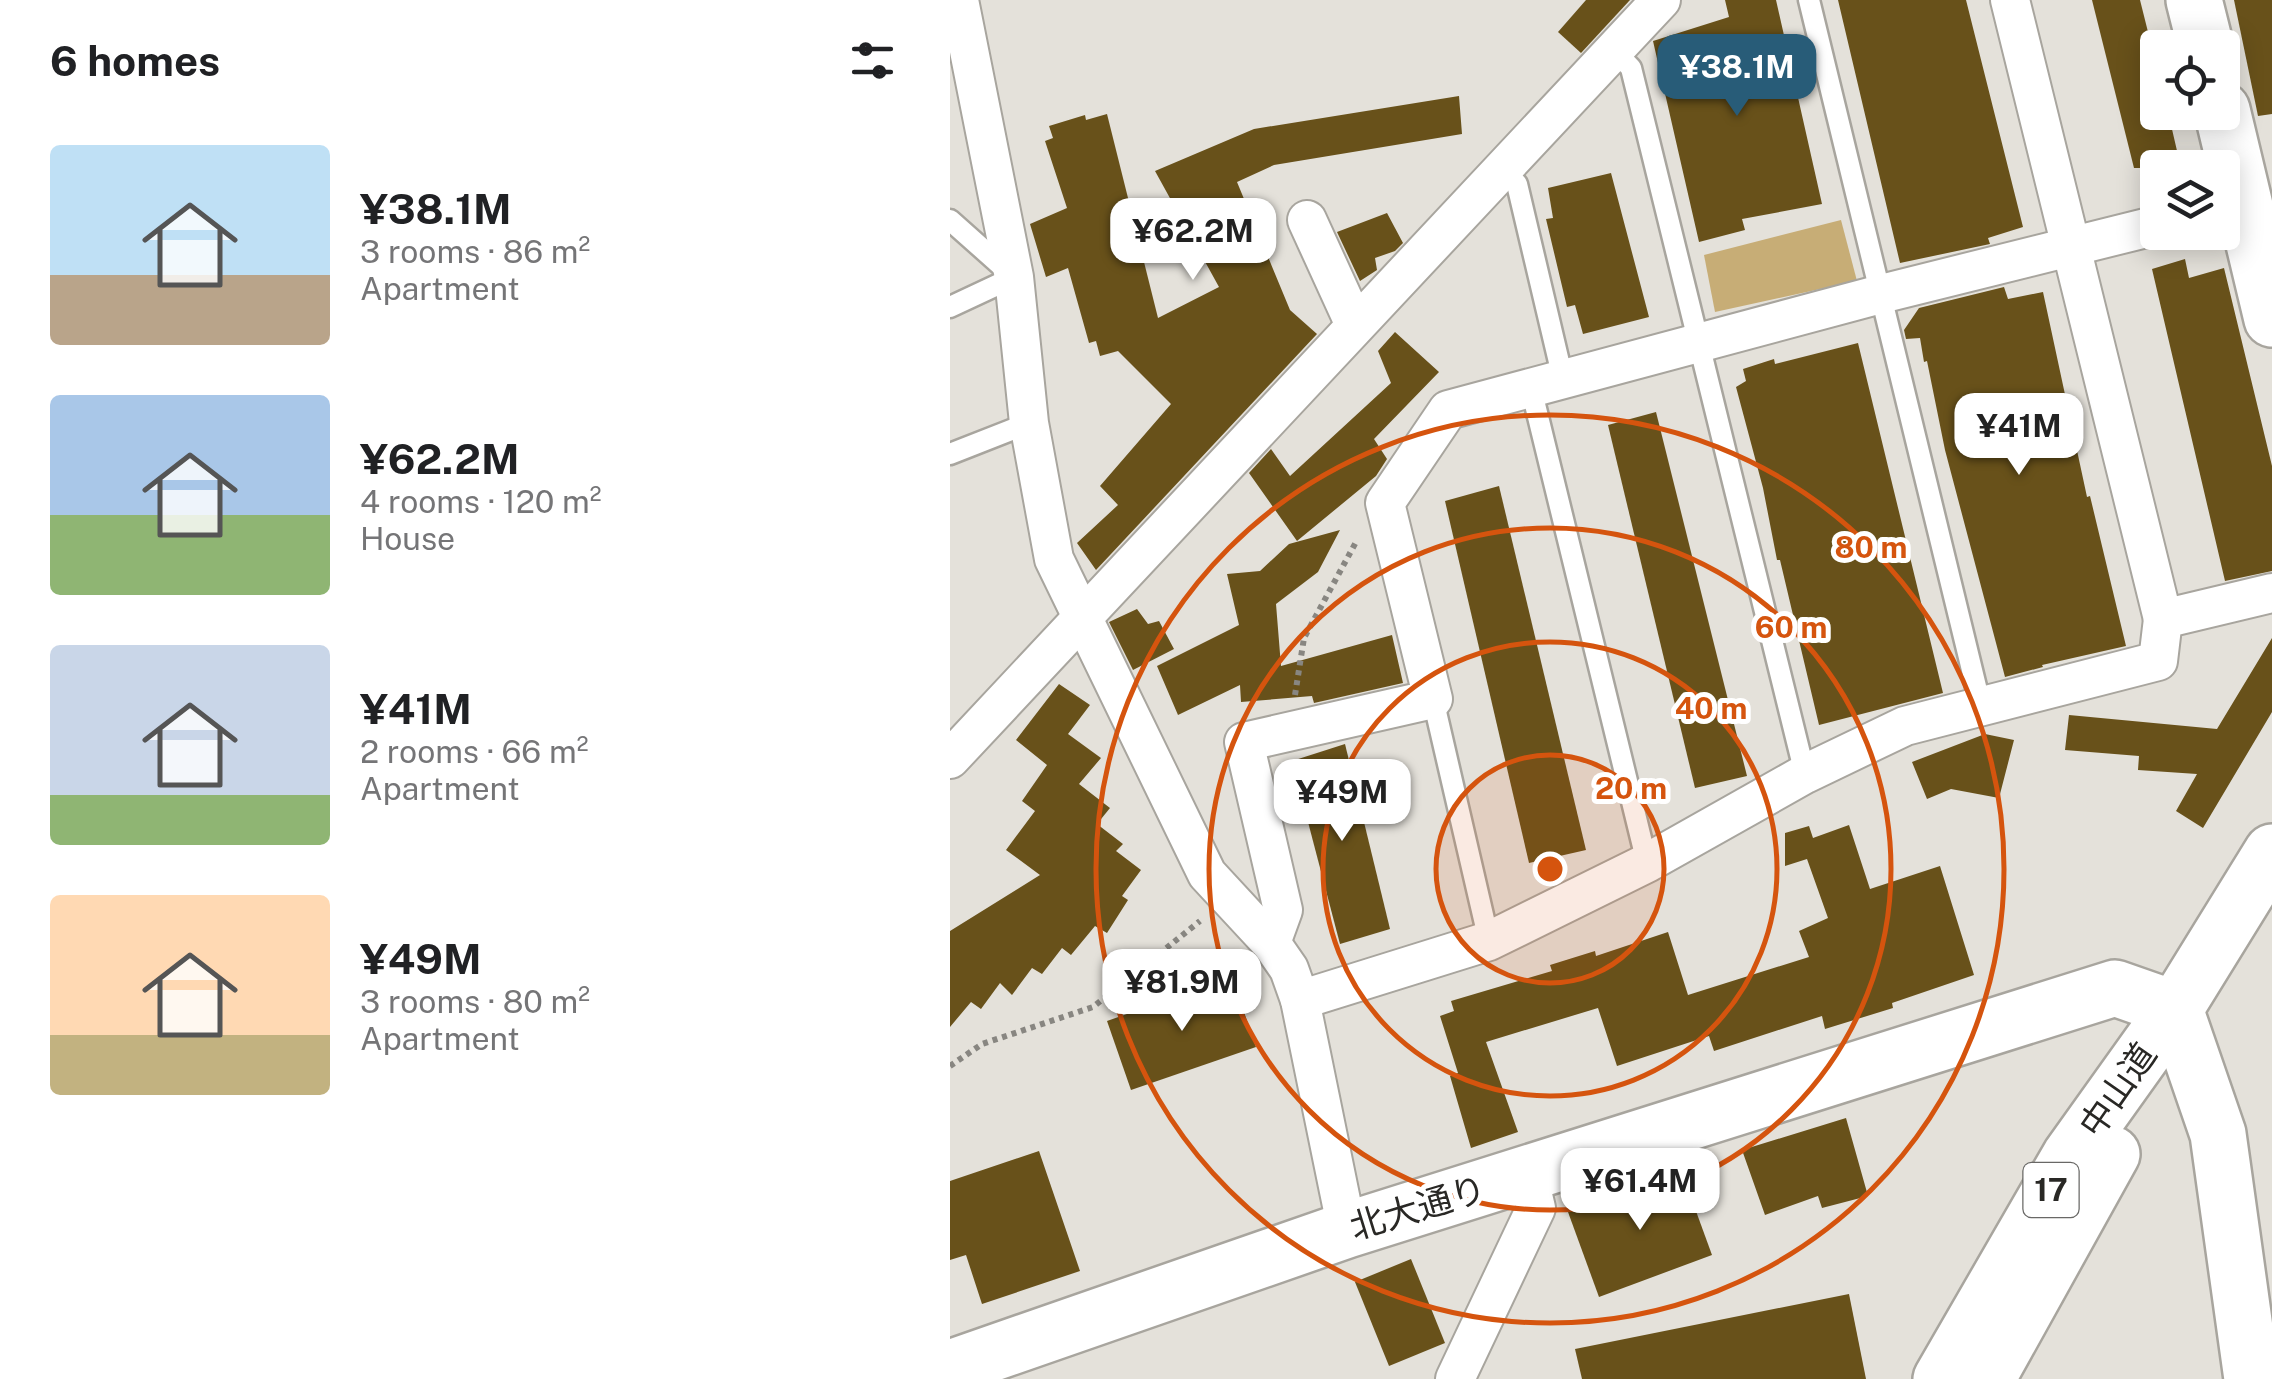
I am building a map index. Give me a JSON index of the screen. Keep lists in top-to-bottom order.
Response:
{
  "streets": {
    "main road": ["中山道", "17", "北大通り"]
  },
  "crossings": [
    ["中山道", "北大通り"]
  ],
  "page": {
    "heading": "6 homes",
    "price": [
      "¥38.1M",
      "¥62.2M",
      "¥41M",
      "¥49M",
      "¥81.9M",
      "¥61.4M"
    ],
    "list": [
      {
        "name": "¥38.1M",
        "note": "3 rooms · 86 m² · Apartment"
      },
      {
        "name": "¥62.2M",
        "note": "4 rooms · 120 m² · House"
      },
      {
        "name": "¥41M",
        "note": "2 rooms · 66 m² · Apartment"
      },
      {
        "name": "¥49M",
        "note": "3 rooms · 80 m² · Apartment"
      }
    ]
  },
  "rings": [
    "80 m",
    "60 m",
    "40 m",
    "20 m"
  ]
}
